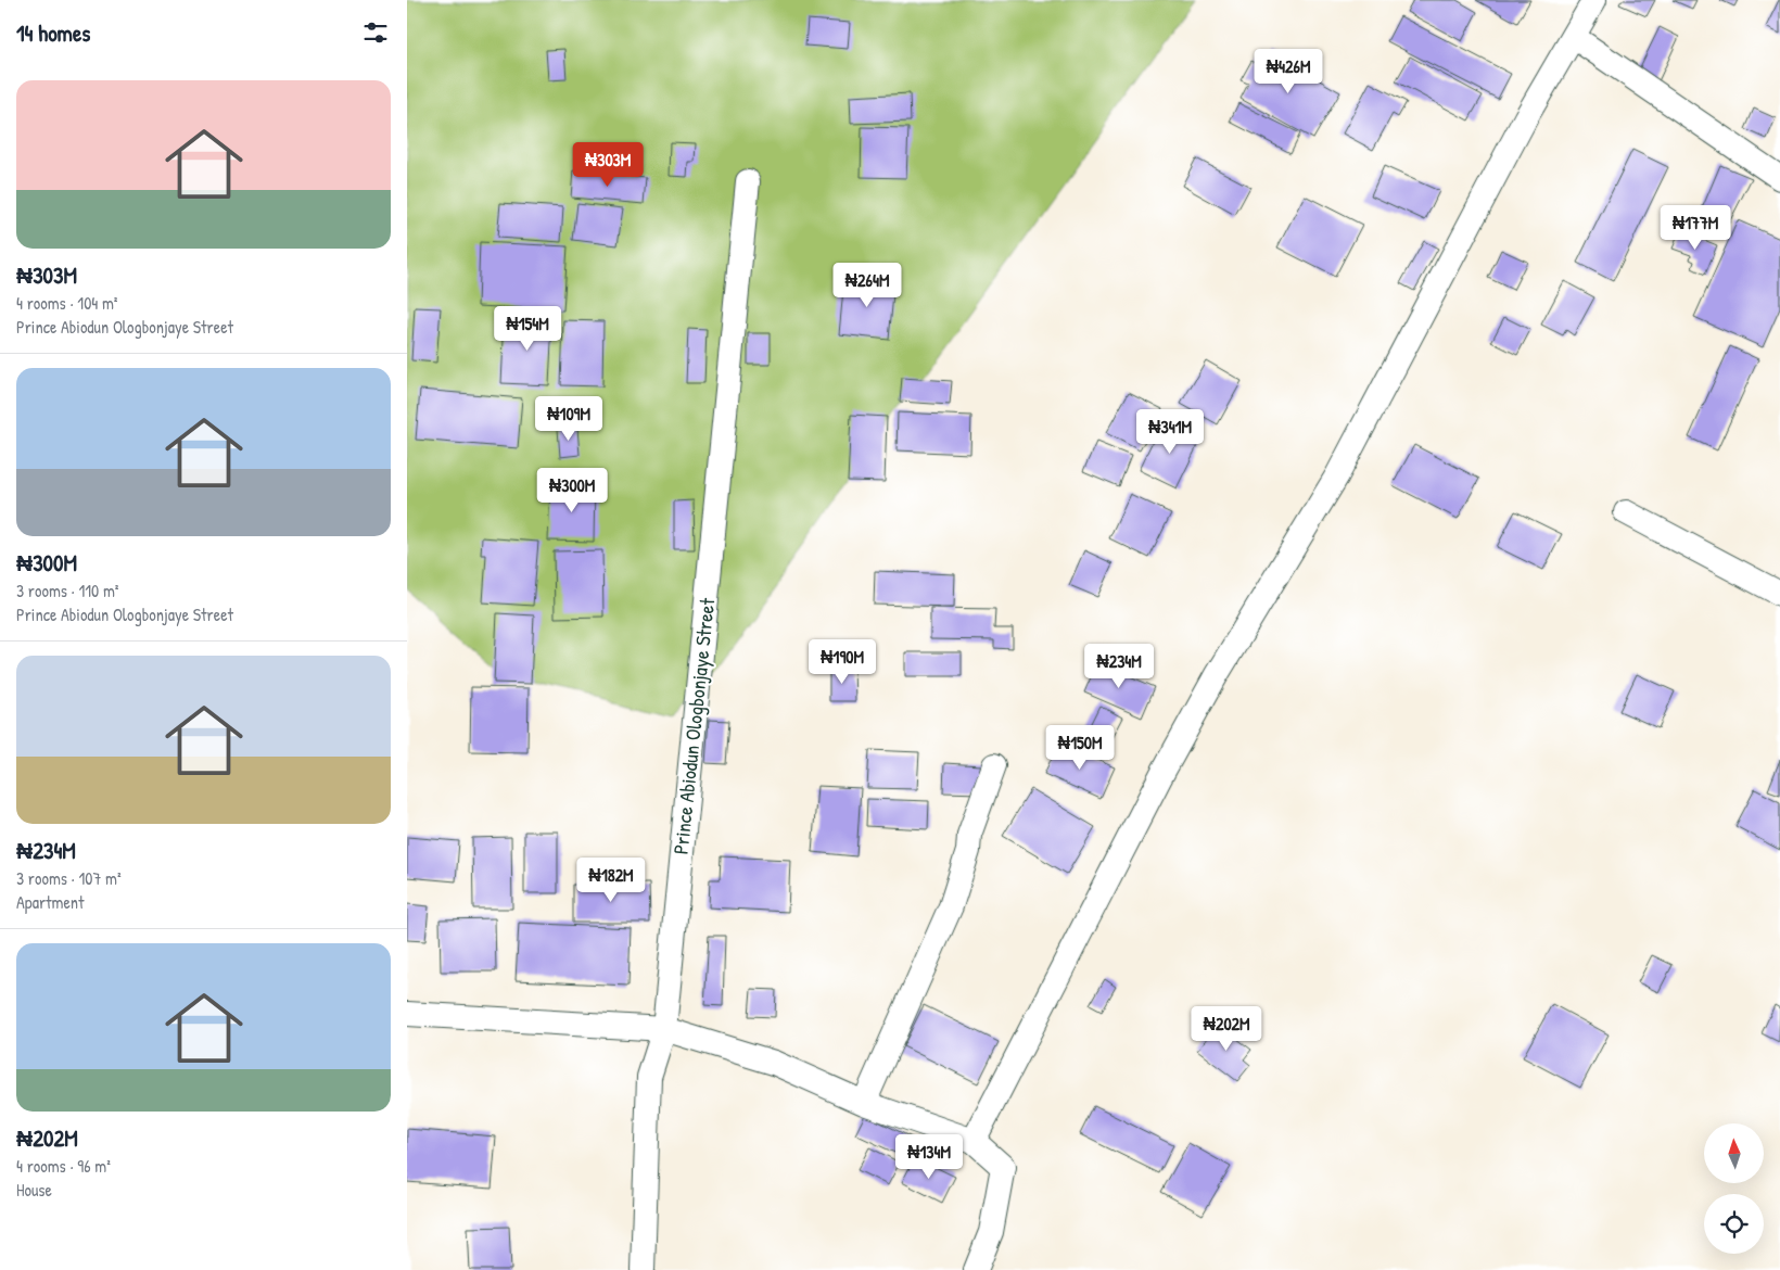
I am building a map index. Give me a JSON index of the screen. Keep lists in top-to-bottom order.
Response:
{
  "streets": {
    "street": ["Prince Abiodun Ologbonjaye Street"]
  },
  "north": "top",
  "page": {
    "heading": "14 homes",
    "price": [
      "₦426M",
      "₦303M",
      "₦177M",
      "₦264M",
      "₦154M",
      "₦109M",
      "₦341M",
      "₦300M",
      "₦190M",
      "₦234M",
      "₦150M",
      "₦182M",
      "₦202M",
      "₦134M"
    ],
    "list": [
      {
        "name": "₦303M",
        "note": "4 rooms · 104 m² · Prince Abiodun Ologbonjaye Street"
      },
      {
        "name": "₦300M",
        "note": "3 rooms · 110 m² · Prince Abiodun Ologbonjaye Street"
      },
      {
        "name": "₦234M",
        "note": "3 rooms · 107 m² · Apartment"
      },
      {
        "name": "₦202M",
        "note": "4 rooms · 96 m² · House"
      }
    ]
  }
}
